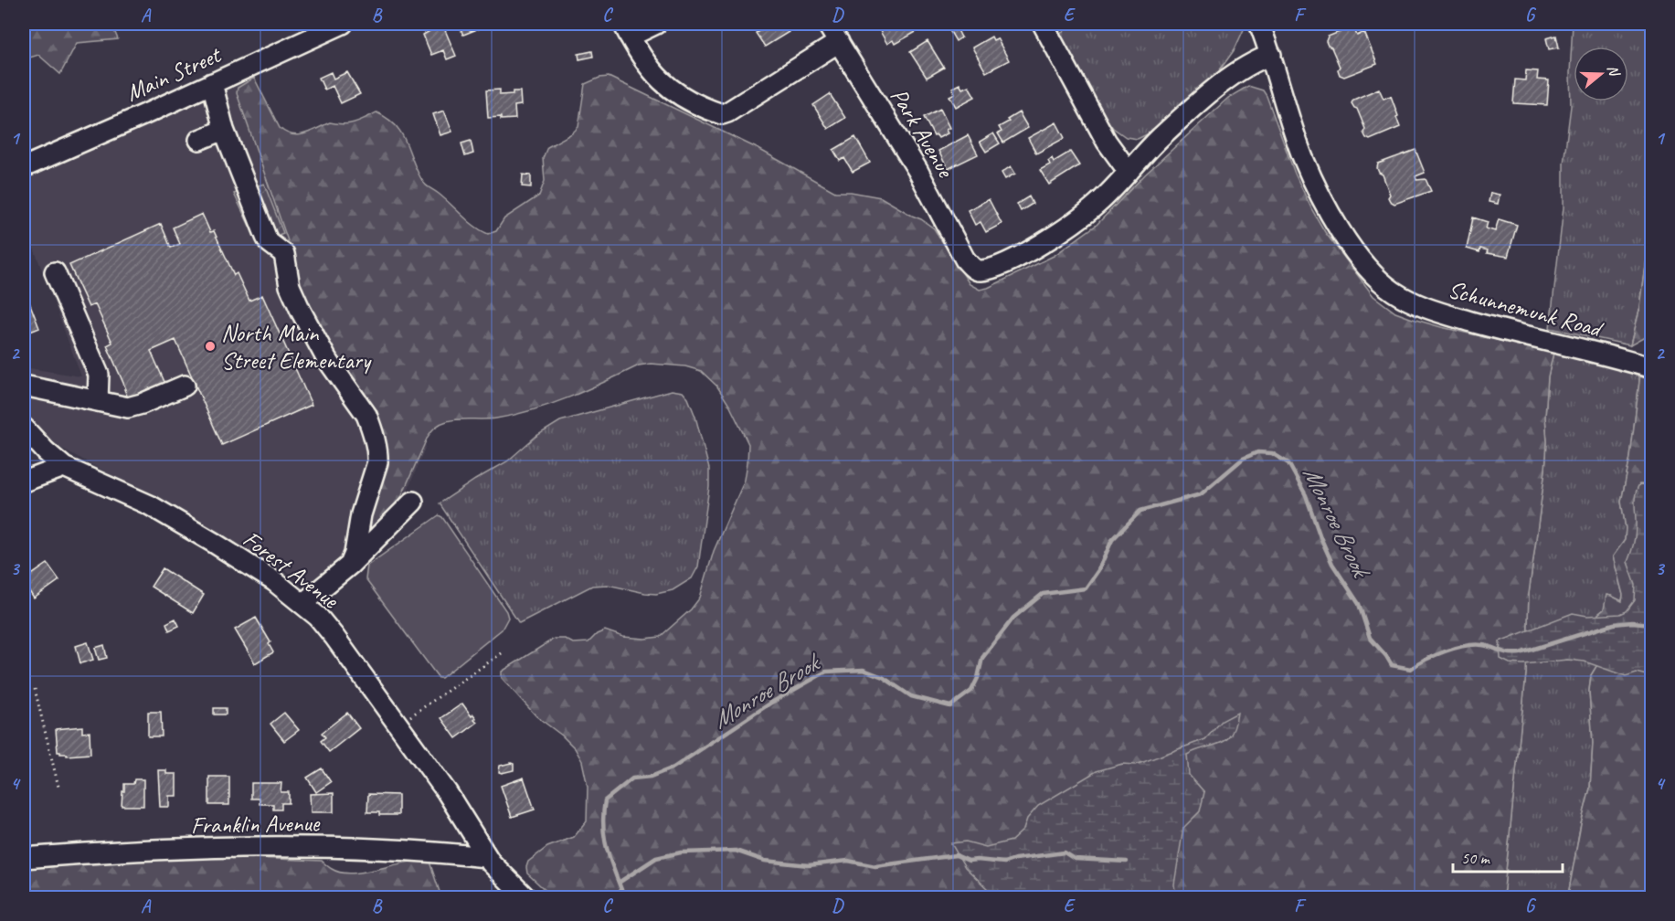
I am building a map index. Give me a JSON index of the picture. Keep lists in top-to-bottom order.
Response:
{
  "streets": {
    "street": [
      "Main Street",
      "Park Avenue",
      "Schunnemunk Road",
      "Forest Avenue",
      "Franklin Avenue"
    ]
  },
  "crossings": [
    ["Forest Avenue", "Franklin Avenue"]
  ],
  "water": ["Monroe Brook"],
  "places": ["North Main Street Elementary"],
  "scale_bar": "50 m",
  "north": "right",
  "grid": {
    "columns": [
      "A",
      "B",
      "C",
      "D",
      "E",
      "F",
      "G"
    ],
    "rows": [
      "1",
      "2",
      "3",
      "4"
    ]
  }
}
